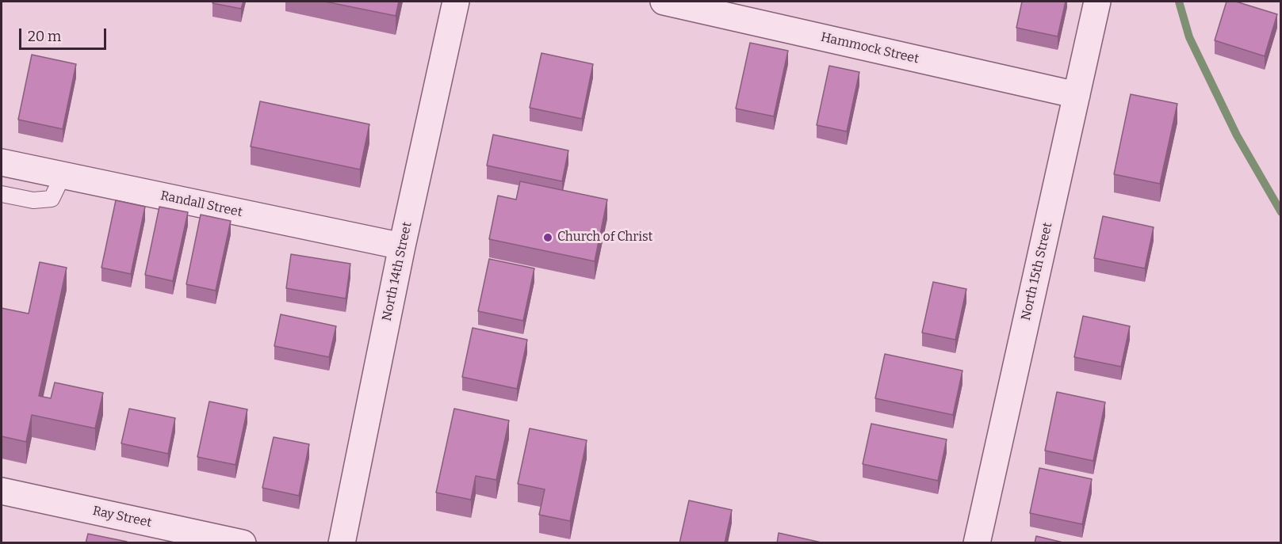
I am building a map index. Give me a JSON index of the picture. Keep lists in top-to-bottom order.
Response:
{
  "streets": {
    "street": [
      "Hammock Street",
      "Randall Street",
      "North 14th Street",
      "North 15th Street",
      "Ray Street"
    ]
  },
  "crossings": [
    ["Hammock Street", "North 15th Street"],
    ["Randall Street", "North 14th Street"]
  ],
  "places": ["Church of Christ"],
  "scale_bar": "20 m"
}
